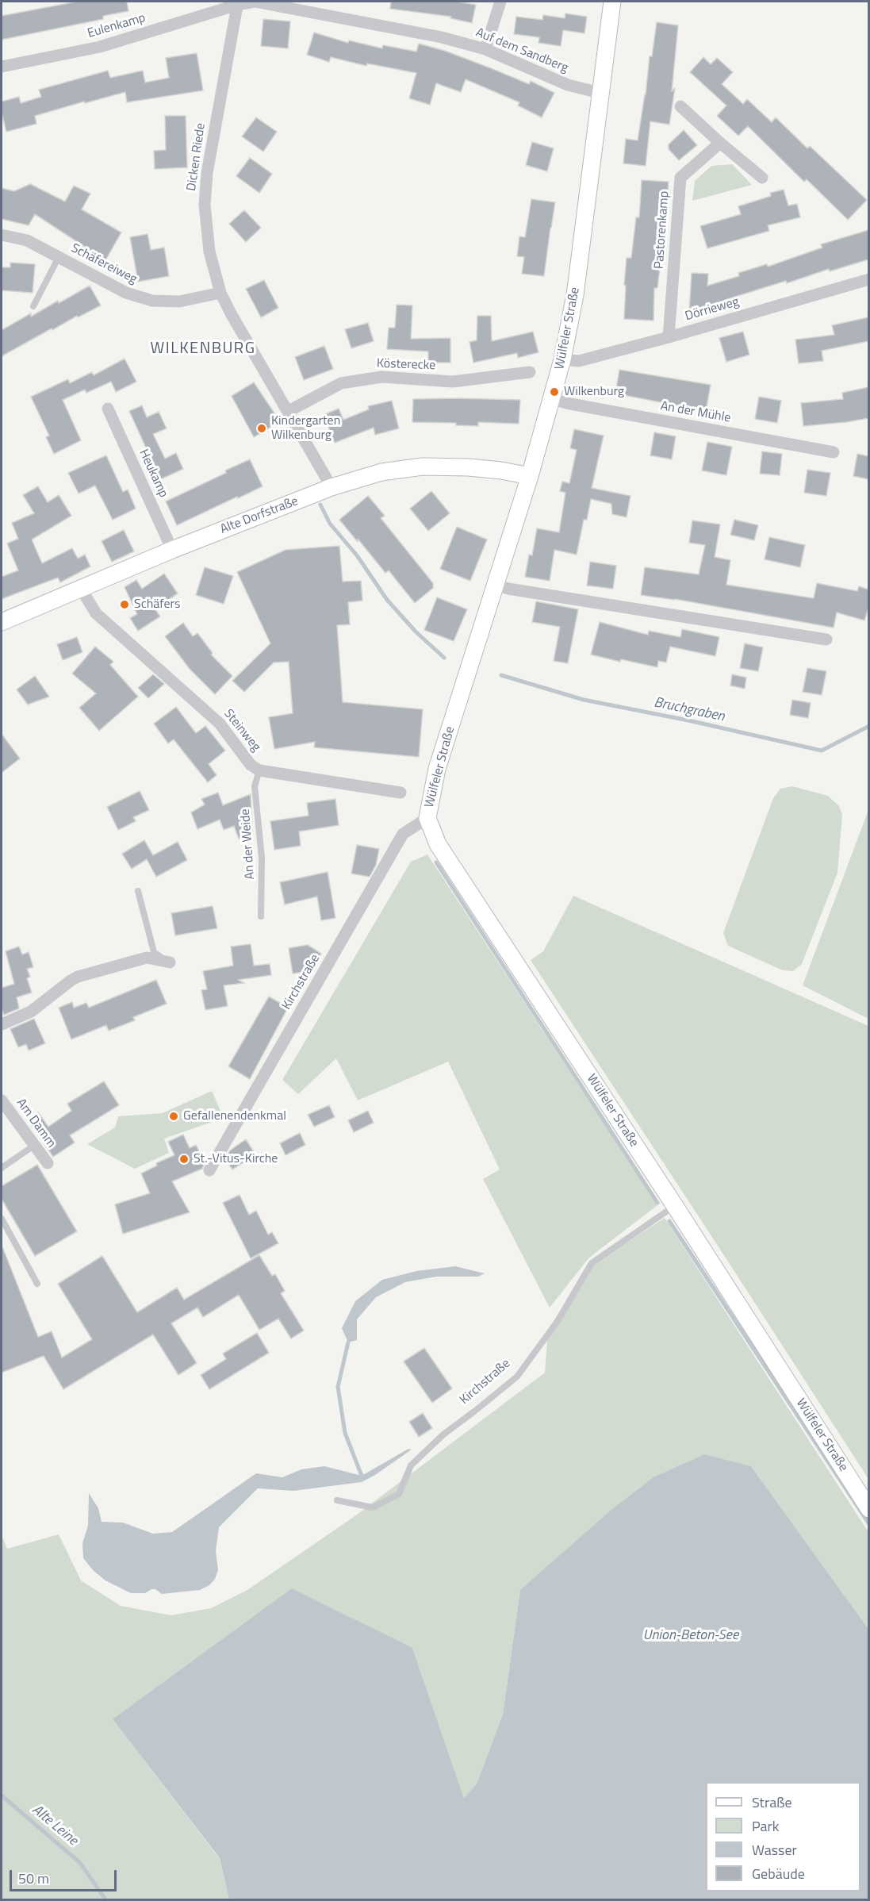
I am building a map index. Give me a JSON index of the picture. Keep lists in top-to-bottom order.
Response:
{
  "streets": {
    "main road": ["Wülfeler Straße", "Alte Dorfstraße"],
    "street": [
      "Eulenkamp",
      "Auf dem Sandberg",
      "Dicken Riede",
      "Pastorenkamp",
      "Schäfereiweg",
      "Dörrieweg",
      "Kösterecke",
      "An der Mühle",
      "Heukamp",
      "Steinweg",
      "Kirchstraße",
      "Am Damm"
    ],
    "lane": ["An der Weide"]
  },
  "crossings": [
    ["Eulenkamp", "Auf dem Sandberg"],
    ["Eulenkamp", "Dicken Riede"],
    ["Auf dem Sandberg", "Dicken Riede"],
    ["Auf dem Sandberg", "Wülfeler Straße"],
    ["Dicken Riede", "Schäfereiweg"],
    ["Dicken Riede", "Kösterecke"],
    ["Dicken Riede", "Alte Dorfstraße"],
    ["Pastorenkamp", "Dörrieweg"],
    ["Dörrieweg", "Wülfeler Straße"],
    ["Wülfeler Straße", "An der Mühle"],
    ["Wülfeler Straße", "Alte Dorfstraße"],
    ["Wülfeler Straße", "Kirchstraße"],
    ["Heukamp", "Alte Dorfstraße"],
    ["Alte Dorfstraße", "Steinweg"],
    ["Steinweg", "An der Weide"]
  ],
  "districts": ["WILKENBURG"],
  "water": ["Bruchgraben", "Union-Beton-See", "Alte Leine"],
  "places": [
    "Wilkenburg",
    "Kindergarten Wilkenburg",
    "Schäfers",
    "Gefallenendenkmal",
    "St.-Vitus-Kirche"
  ],
  "legend": [
    "Straße",
    "Park",
    "Wasser",
    "Gebäude"
  ],
  "scale_bar": "50 m"
}
